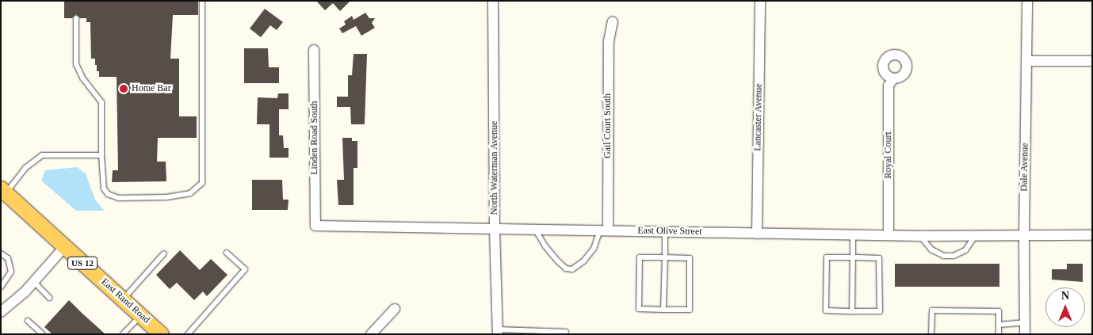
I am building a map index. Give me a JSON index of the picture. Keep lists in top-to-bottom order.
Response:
{
  "streets": {
    "main road": ["US 12", "East Rand Road"],
    "street": [
      "Lancaster Avenue",
      "Gail Court South",
      "Linden Road South",
      "Royal Court",
      "Dale Avenue",
      "North Waterman Avenue",
      "East Olive Street"
    ]
  },
  "crossings": [
    ["Lancaster Avenue", "East Olive Street"],
    ["Gail Court South", "East Olive Street"],
    ["Linden Road South", "East Olive Street"],
    ["Royal Court", "East Olive Street"],
    ["Dale Avenue", "East Olive Street"],
    ["North Waterman Avenue", "East Olive Street"]
  ],
  "places": ["Home Bar"],
  "north": "top"
}
